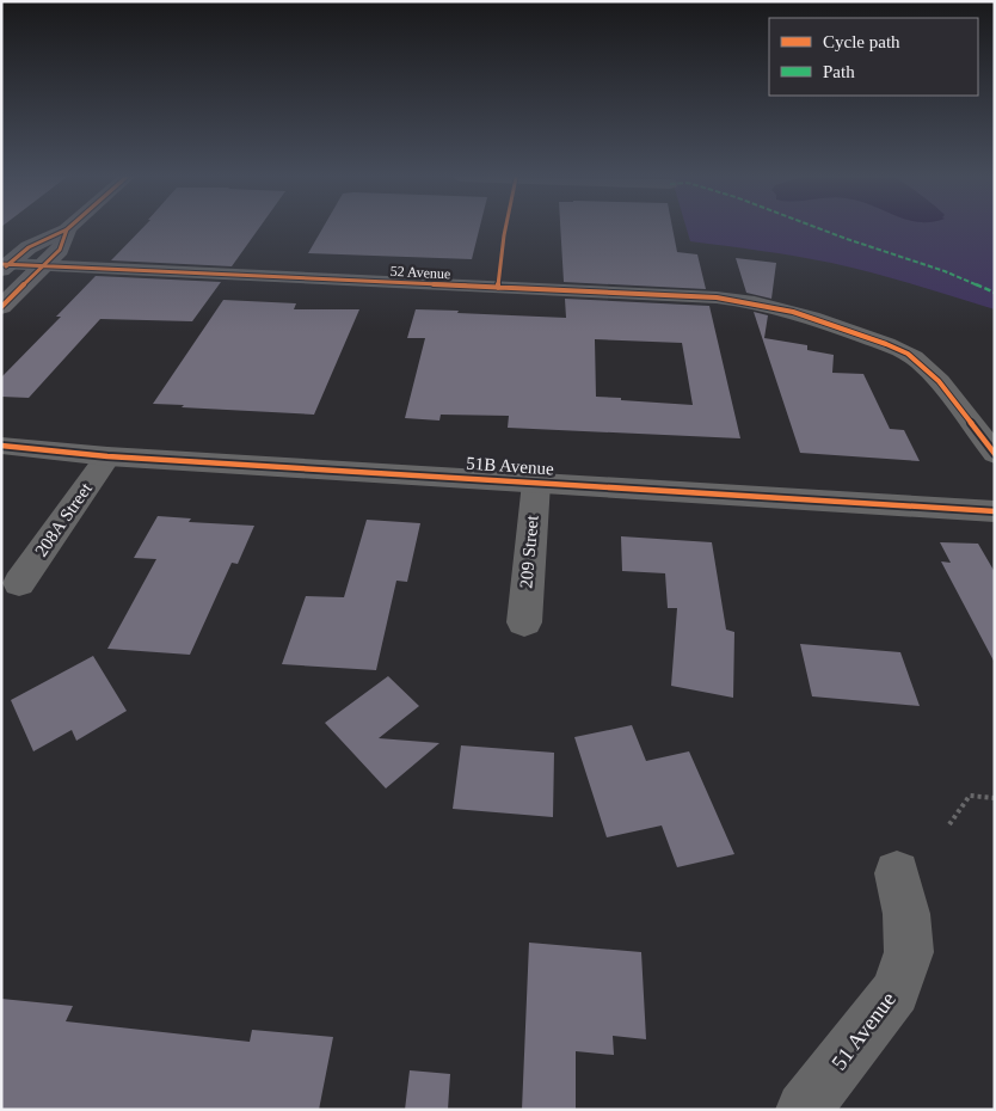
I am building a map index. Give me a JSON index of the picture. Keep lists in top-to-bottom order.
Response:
{
  "streets": {
    "street": [
      "52 Avenue",
      "51B Avenue",
      "208A Street",
      "209 Street",
      "51 Avenue"
    ]
  },
  "crossings": [
    ["51B Avenue", "208A Street"],
    ["51B Avenue", "209 Street"]
  ],
  "legend": ["Cycle path", "Path"]
}
